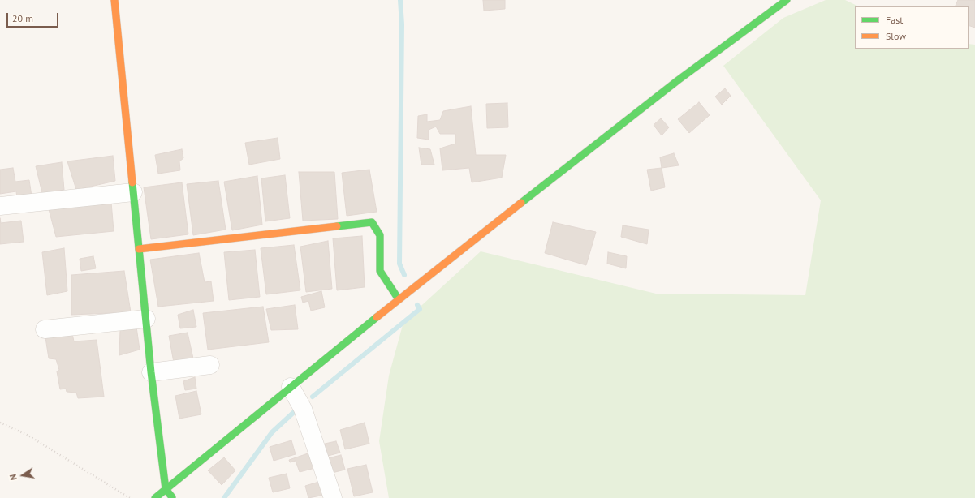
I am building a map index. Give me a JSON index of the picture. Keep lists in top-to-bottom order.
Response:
{
  "legend": ["Fast", "Slow"],
  "scale_bar": "20 m",
  "north": "left"
}
